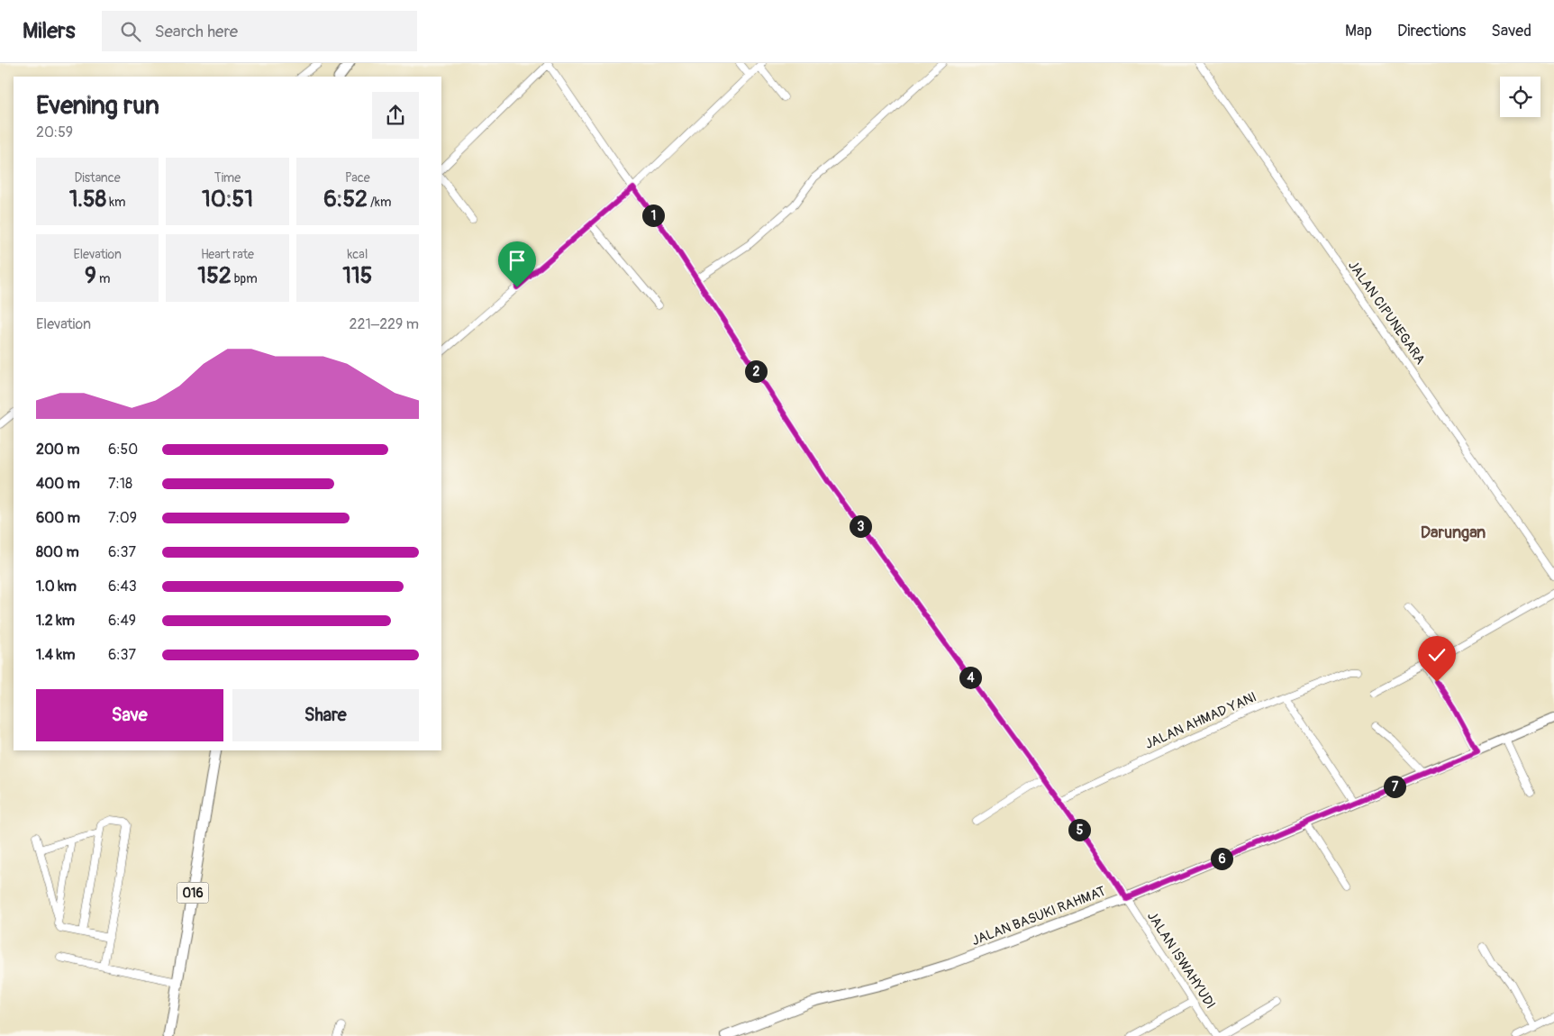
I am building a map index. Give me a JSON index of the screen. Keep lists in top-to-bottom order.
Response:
{
  "streets": {
    "main road": ["016", "JALAN BASUKI RAHMAT"],
    "street": ["JALAN CIPUNEGARA", "JALAN AHMAD YANI", "JALAN ISWAHYUDI"]
  },
  "crossings": [
    ["JALAN AHMAD YANI", "JALAN ISWAHYUDI"],
    ["JALAN BASUKI RAHMAT", "JALAN ISWAHYUDI"]
  ],
  "districts": ["Darungan"],
  "page": {
    "header": "Milers",
    "search": "Search here",
    "nav": ["Map", "Directions", "Saved"],
    "heading": ["Evening run", "20:59"],
    "stats": [
      ["Distance", "1.58 km"],
      ["Time", "10:51"],
      ["Pace", "6:52 /km"],
      ["Elevation", "9 m"],
      ["Heart rate", "152 bpm"],
      ["kcal", "115"]
    ],
    "pins": [
      "1",
      "2",
      "3",
      "4",
      "7",
      "5",
      "6"
    ],
    "chart": ["Elevation", "221–229 m"],
    "list": [
      {
        "name": "200 m",
        "note": "6:50"
      },
      {
        "name": "400 m",
        "note": "7:18"
      },
      {
        "name": "600 m",
        "note": "7:09"
      },
      {
        "name": "800 m",
        "note": "6:37"
      },
      {
        "name": "1.0 km",
        "note": "6:43"
      },
      {
        "name": "1.2 km",
        "note": "6:49"
      },
      {
        "name": "1.4 km",
        "note": "6:37"
      }
    ],
    "buttons": ["Save", "Share"]
  }
}
